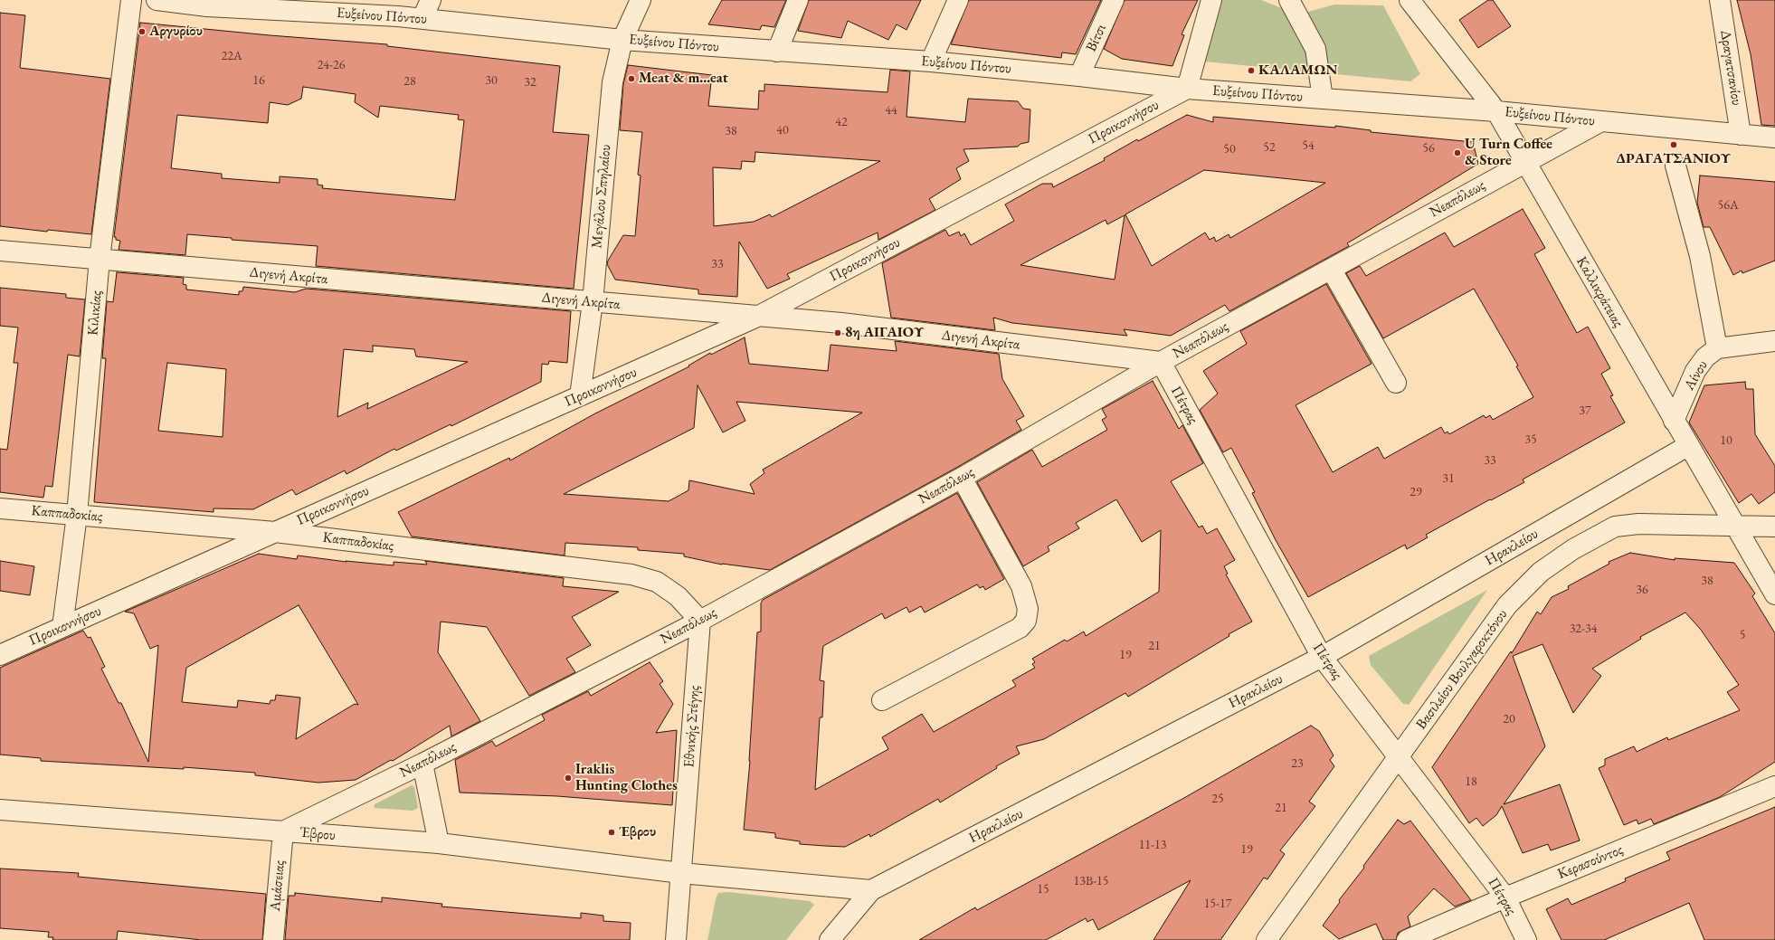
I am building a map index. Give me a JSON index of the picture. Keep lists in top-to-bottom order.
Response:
{
  "streets": {
    "street": [
      "Ευξείνου Πόντου",
      "Βίτσι",
      "Δραγατσανίου",
      "Προικοννήσου",
      "Μεγάλου Σπηλαίου",
      "Νεαπόλεως",
      "Διγενή Ακρίτα",
      "Καλλικράτειας",
      "Κιλικίας",
      "Αίνου",
      "Πέτρας",
      "Καππαδοκίας",
      "Ηρακλείου",
      "Βασιλείου Βουλγαροκτόνου",
      "Εθνικής Στέγης",
      "Έβρου",
      "Κερασούντος",
      "Αμάσειας"
    ]
  },
  "crossings": [
    ["Ευξείνου Πόντου", "Βίτσι"],
    ["Ευξείνου Πόντου", "Δραγατσανίου"],
    ["Ευξείνου Πόντου", "Προικοννήσου"],
    ["Ευξείνου Πόντου", "Μεγάλου Σπηλαίου"],
    ["Ευξείνου Πόντου", "Νεαπόλεως"],
    ["Ευξείνου Πόντου", "Καλλικράτειας"],
    ["Προικοννήσου", "Μεγάλου Σπηλαίου"],
    ["Προικοννήσου", "Διγενή Ακρίτα"],
    ["Προικοννήσου", "Κιλικίας"],
    ["Προικοννήσου", "Καππαδοκίας"],
    ["Μεγάλου Σπηλαίου", "Διγενή Ακρίτα"],
    ["Νεαπόλεως", "Διγενή Ακρίτα"],
    ["Νεαπόλεως", "Καλλικράτειας"],
    ["Νεαπόλεως", "Πέτρας"],
    ["Νεαπόλεως", "Καππαδοκίας"],
    ["Νεαπόλεως", "Εθνικής Στέγης"],
    ["Νεαπόλεως", "Έβρου"],
    ["Νεαπόλεως", "Αμάσειας"],
    ["Διγενή Ακρίτα", "Κιλικίας"],
    ["Διγενή Ακρίτα", "Πέτρας"],
    ["Καλλικράτειας", "Αίνου"],
    ["Καλλικράτειας", "Ηρακλείου"],
    ["Καλλικράτειας", "Βασιλείου Βουλγαροκτόνου"],
    ["Κιλικίας", "Καππαδοκίας"],
    ["Πέτρας", "Ηρακλείου"],
    ["Πέτρας", "Βασιλείου Βουλγαροκτόνου"],
    ["Πέτρας", "Κερασούντος"],
    ["Καππαδοκίας", "Εθνικής Στέγης"],
    ["Ηρακλείου", "Έβρου"],
    ["Εθνικής Στέγης", "Έβρου"],
    ["Έβρου", "Αμάσειας"]
  ],
  "places": [
    "Αργυρίου",
    "ΚΑΛΑΜΩΝ",
    "Meat & m...eat",
    "ΔΡΑΓΑΤΣΑΝΙΟΥ",
    "U Turn Coffee & Store",
    "8η ΑΙΓΑΙΟΥ",
    "Iraklis Hunting Clothes",
    "Έβρου"
  ],
  "house_numbers": [
    "22A",
    "24-26",
    "16",
    "30",
    "28",
    "32",
    "44",
    "42",
    "40",
    "38",
    "54",
    "52",
    "56",
    "50",
    "56A",
    "33",
    "37",
    "35",
    "10",
    "33",
    "31",
    "29",
    "38",
    "36",
    "32-34",
    "5",
    "21",
    "19",
    "20",
    "23",
    "18",
    "25",
    "21",
    "11-13",
    "19",
    "13Β-15",
    "15",
    "15-17"
  ]
}
